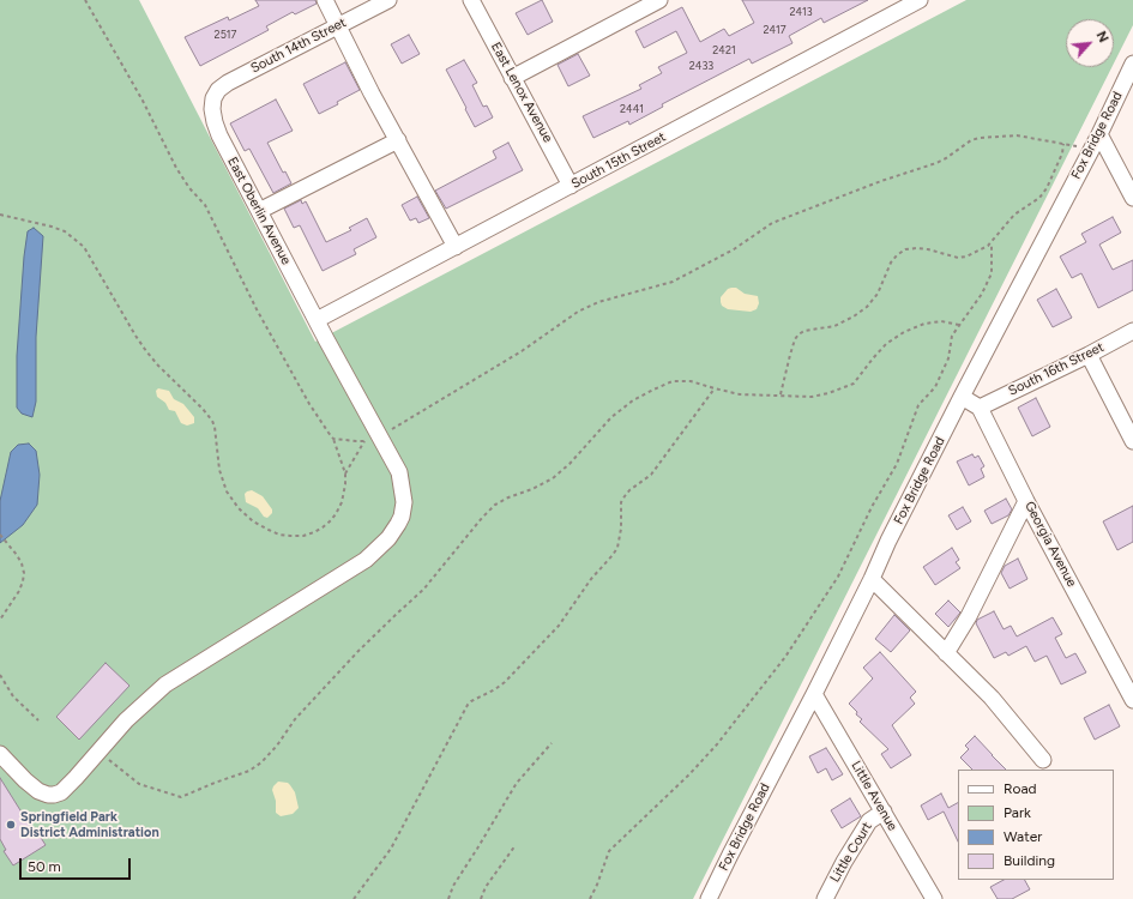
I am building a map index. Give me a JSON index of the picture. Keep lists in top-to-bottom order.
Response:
{
  "streets": {
    "street": [
      "South 14th Street",
      "East Lenox Avenue",
      "Fox Bridge Road",
      "South 15th Street",
      "East Oberlin Avenue",
      "South 16th Street",
      "Georgia Avenue",
      "Little Avenue",
      "Little Court"
    ]
  },
  "crossings": [
    ["South 14th Street", "East Oberlin Avenue"],
    ["East Lenox Avenue", "South 15th Street"],
    ["Fox Bridge Road", "Little Avenue"],
    ["South 15th Street", "East Oberlin Avenue"],
    ["South 16th Street", "Georgia Avenue"],
    ["Little Avenue", "Little Court"]
  ],
  "places": ["Springfield Park District Administration"],
  "house_numbers": [
    "2413",
    "2417",
    "2517",
    "2421",
    "2433",
    "2441"
  ],
  "legend": [
    "Road",
    "Park",
    "Water",
    "Building"
  ],
  "scale_bar": "50 m",
  "north": "top right"
}
